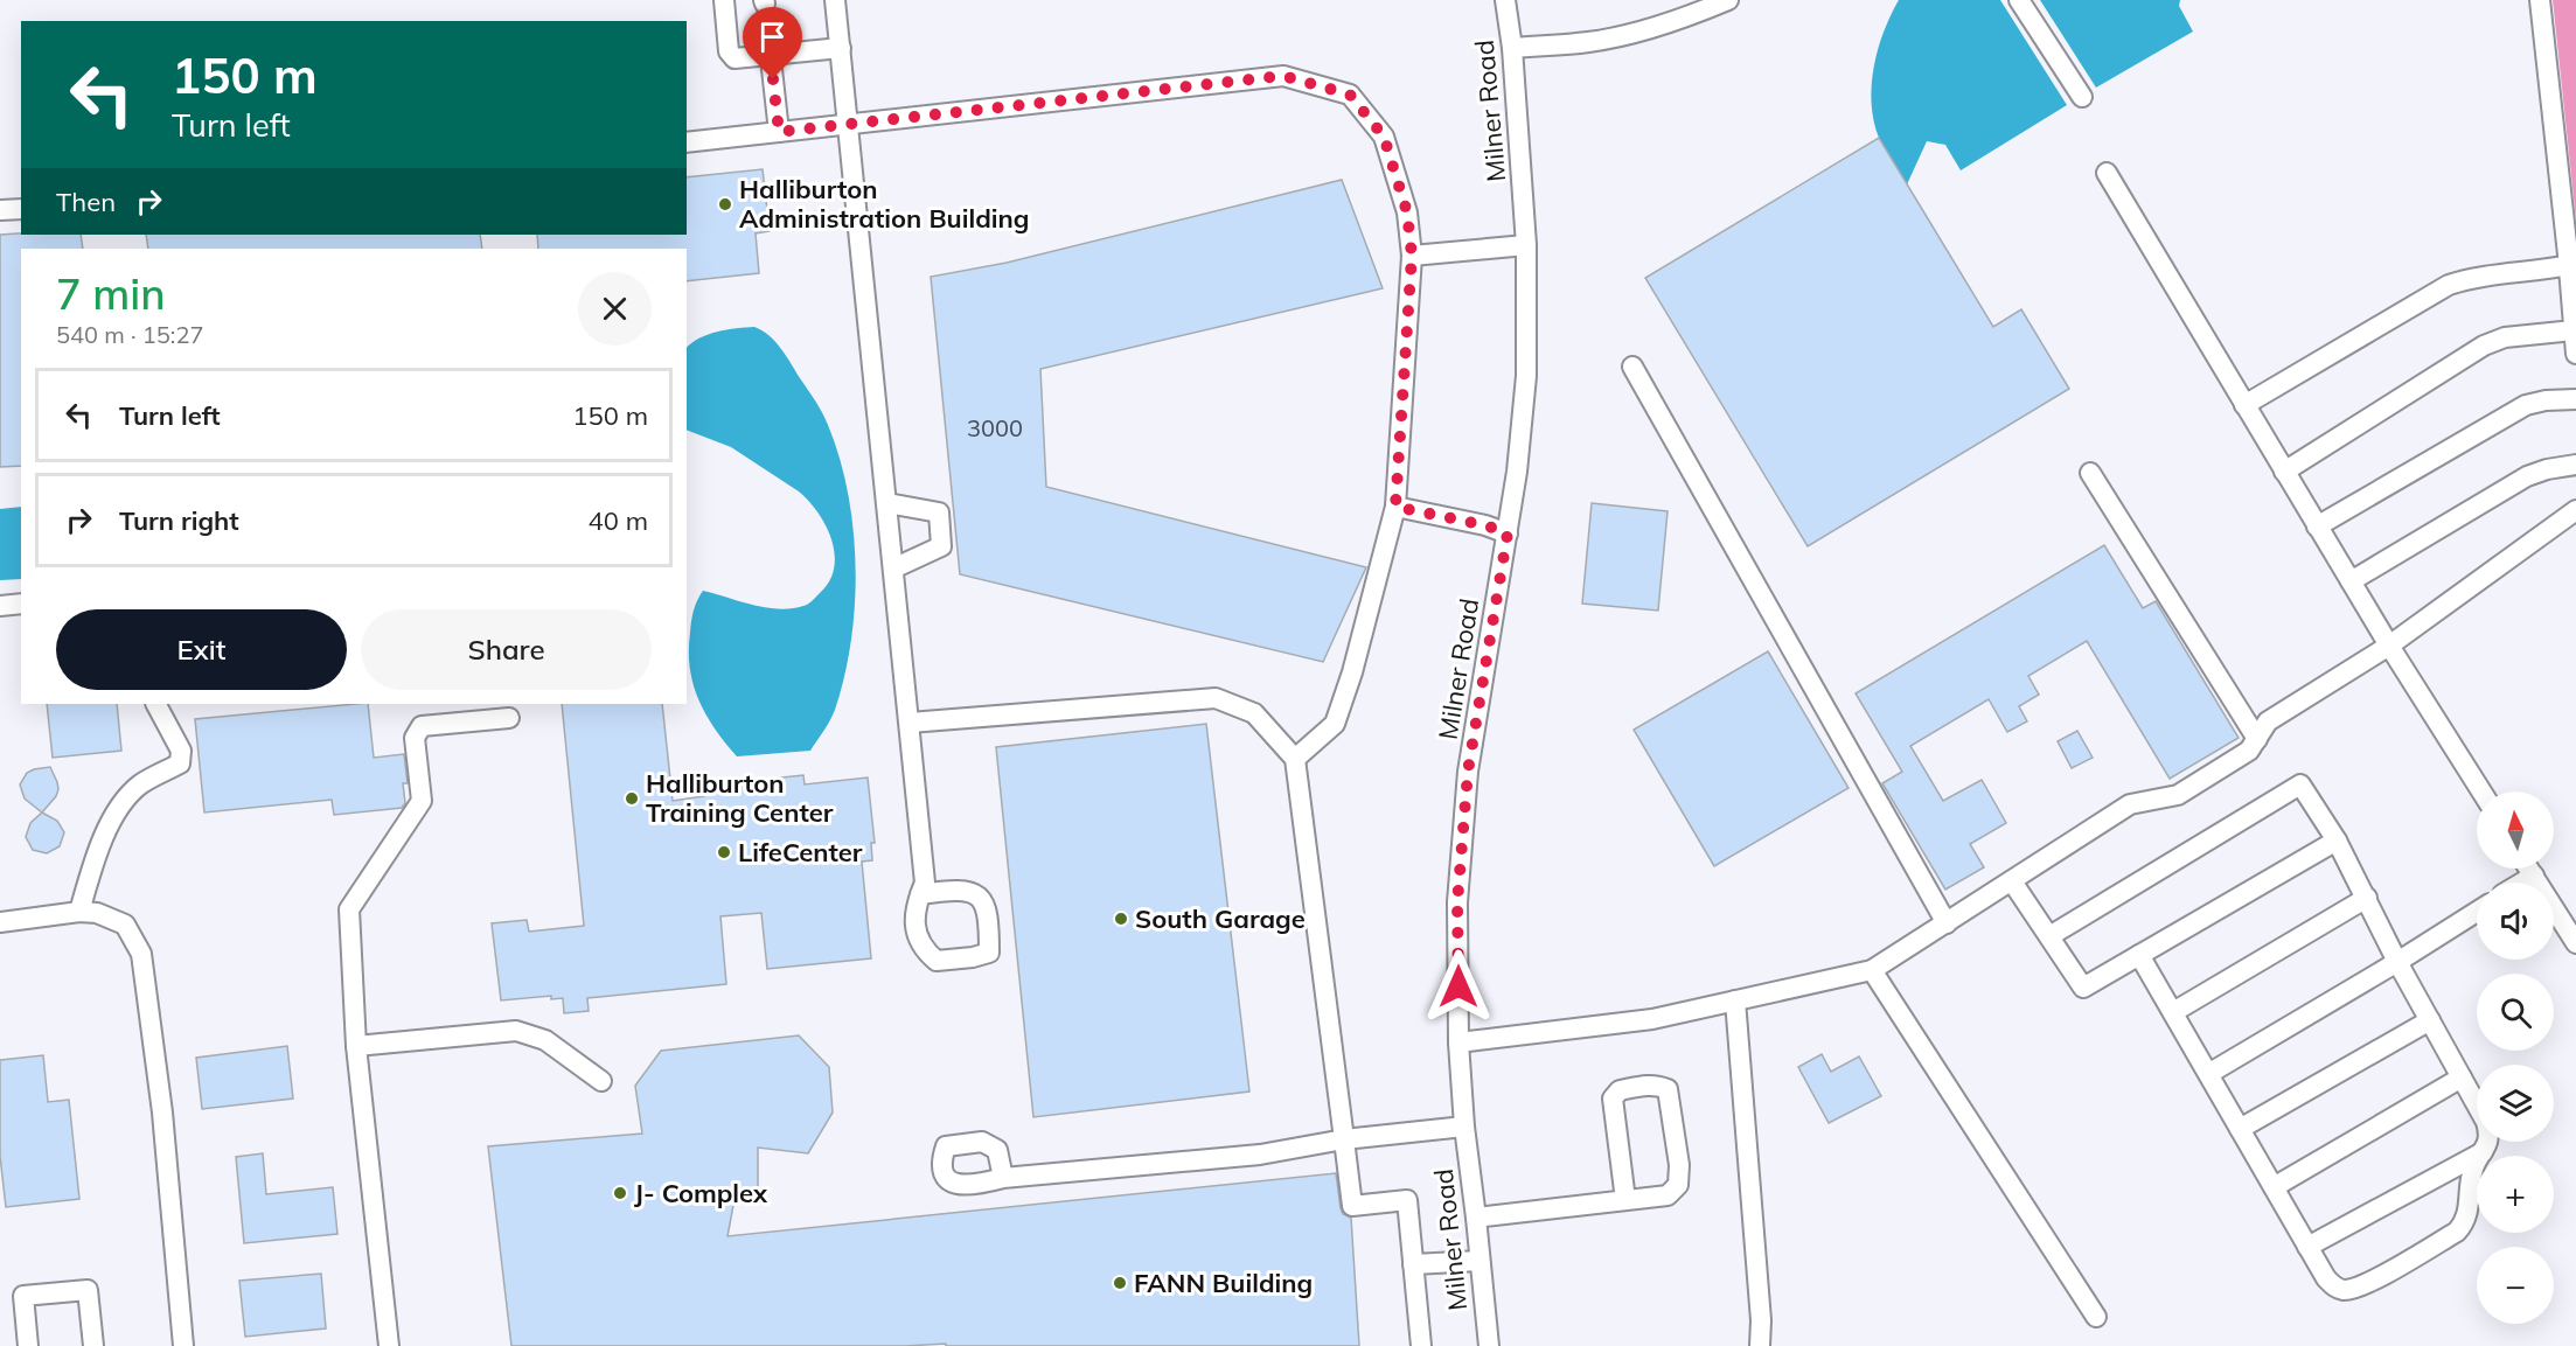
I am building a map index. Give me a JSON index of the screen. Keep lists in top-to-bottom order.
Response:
{
  "streets": {
    "street": ["Milner Road"]
  },
  "places": [
    "Halliburton Administration Building",
    "Halliburton Training Center",
    "LifeCenter",
    "South Garage",
    "J- Complex",
    "FANN Building"
  ],
  "house_numbers": ["3000"],
  "north": "top",
  "page": {
    "turn": ["150 m", "Turn left"],
    "then": "Then",
    "heading": ["7 min", "540 m · 15:27"],
    "list": [
      {
        "name": "Turn left",
        "value": "150 m"
      },
      {
        "name": "Turn right",
        "value": "40 m"
      }
    ],
    "buttons": ["Exit", "Share"],
    "map_buttons": ["+", "−"]
  }
}
